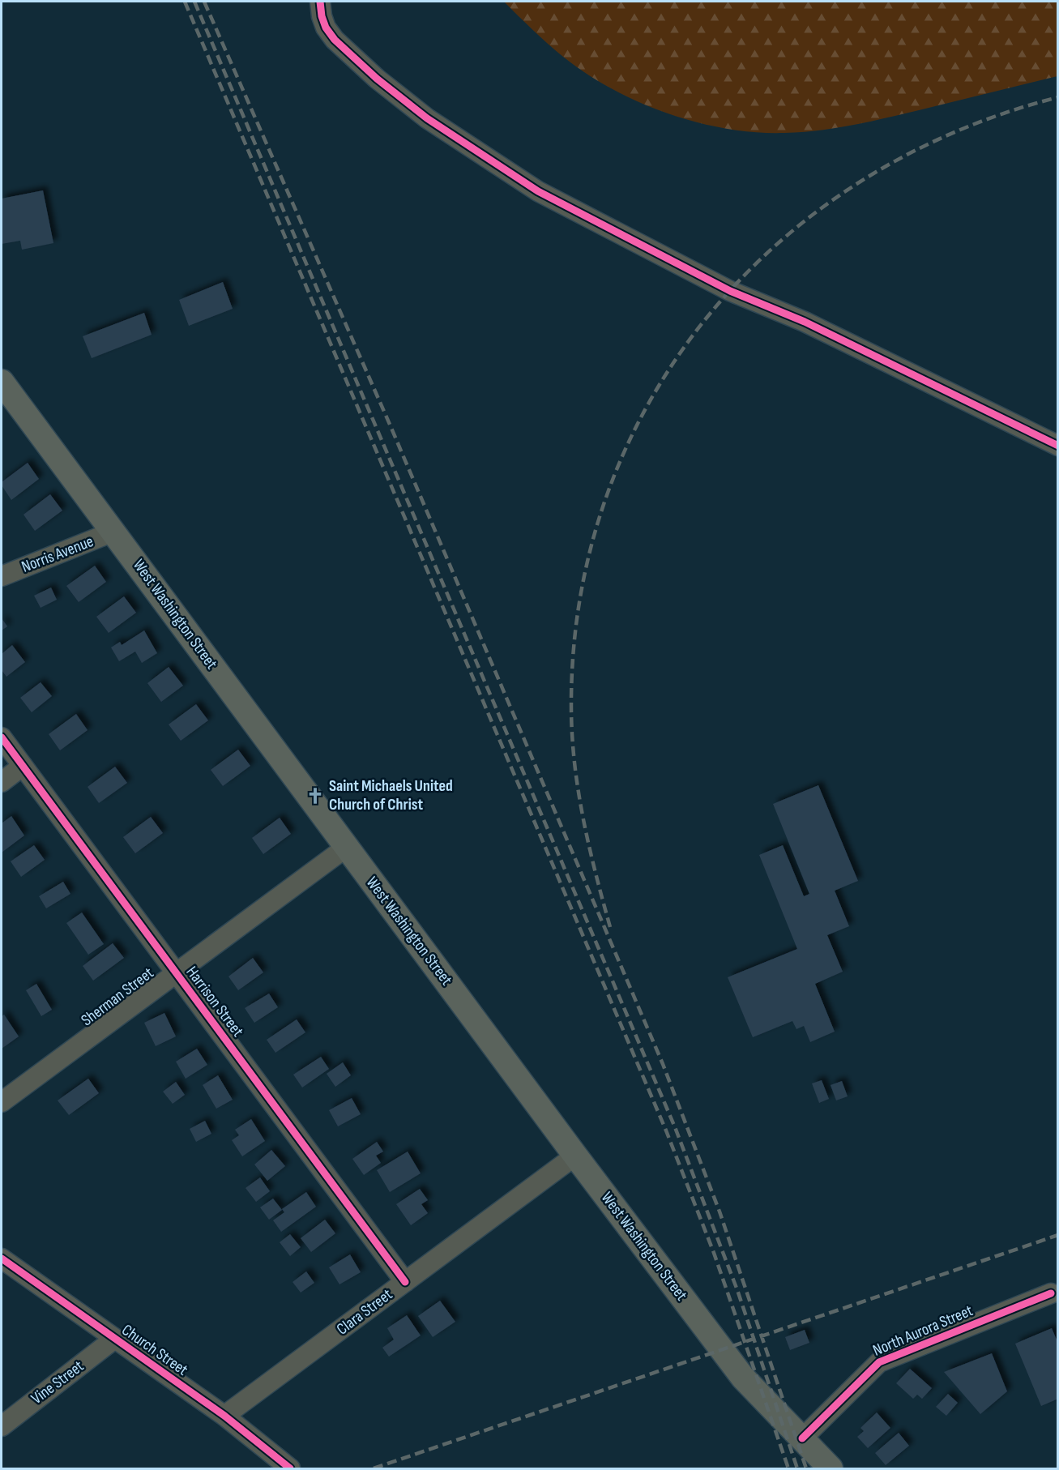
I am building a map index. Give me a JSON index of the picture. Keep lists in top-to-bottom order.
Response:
{
  "streets": {
    "main road": ["West Washington Street"],
    "street": [
      "Norris Avenue",
      "Sherman Street",
      "Harrison Street",
      "Clara Street",
      "North Aurora Street",
      "Church Street",
      "Vine Street"
    ]
  },
  "crossings": [
    ["Norris Avenue", "West Washington Street"],
    ["West Washington Street", "Sherman Street"],
    ["West Washington Street", "Clara Street"],
    ["West Washington Street", "North Aurora Street"],
    ["Sherman Street", "Harrison Street"],
    ["Harrison Street", "Clara Street"],
    ["Clara Street", "Church Street"],
    ["Church Street", "Vine Street"]
  ],
  "places": {
    "church": ["Saint Michaels United Church of Christ"]
  }
}
